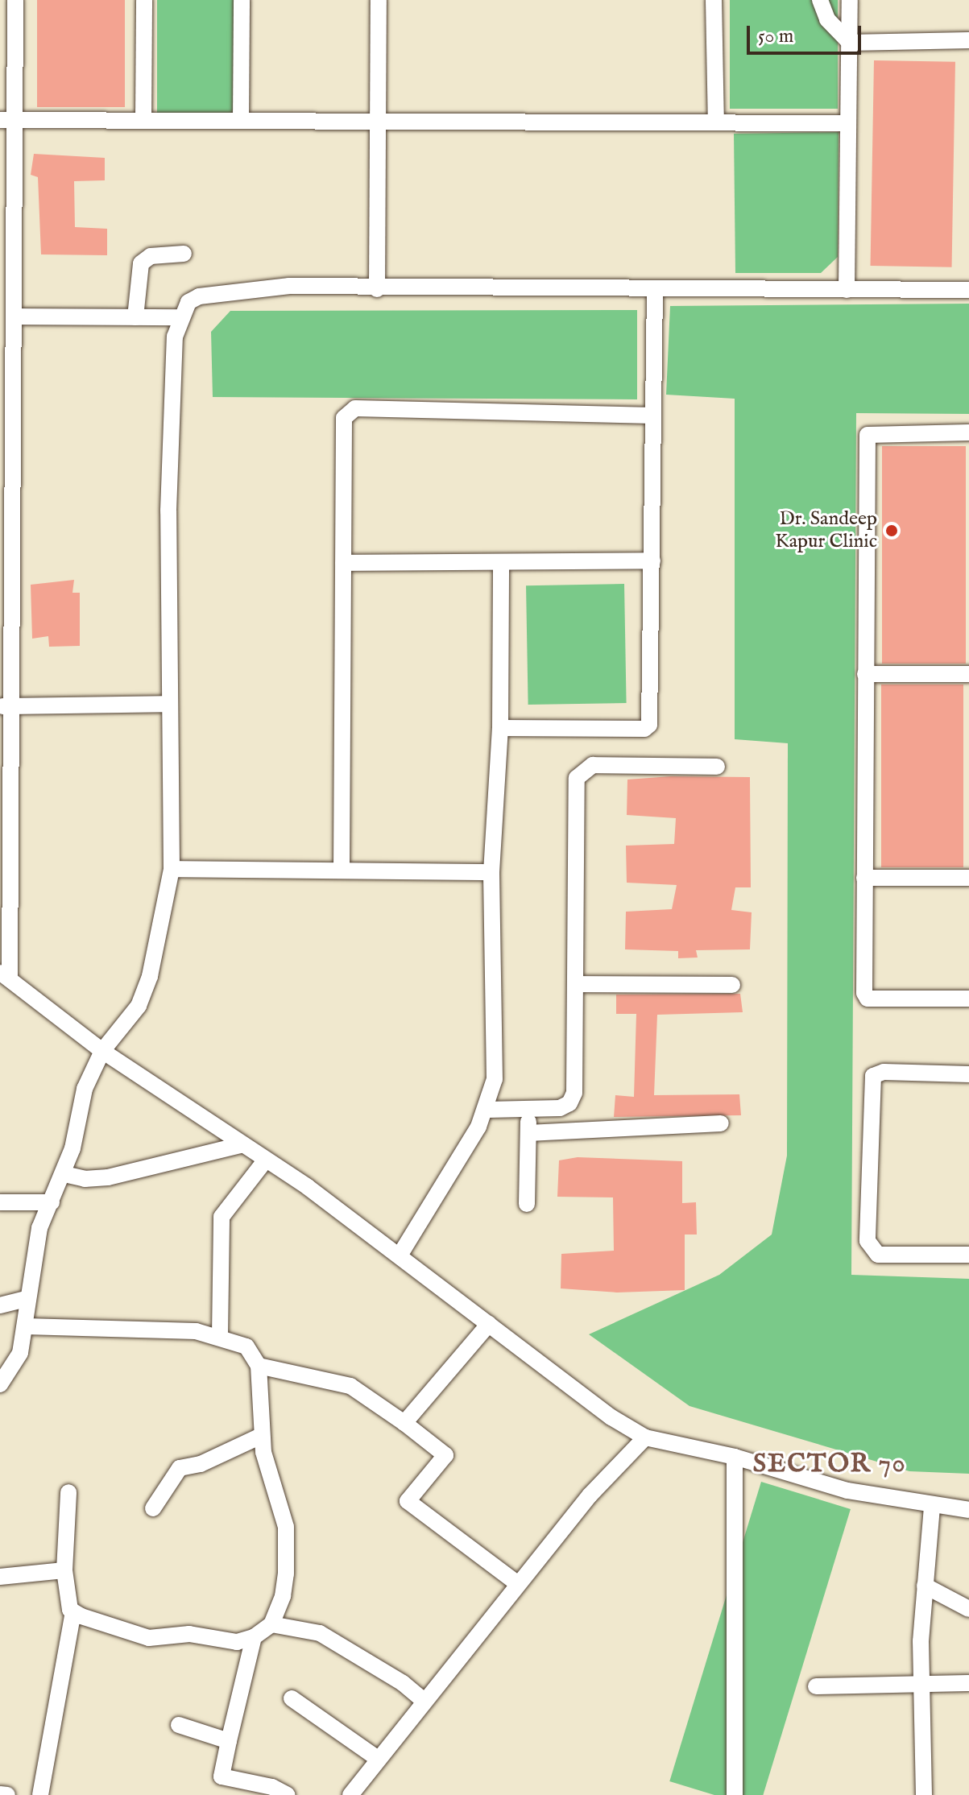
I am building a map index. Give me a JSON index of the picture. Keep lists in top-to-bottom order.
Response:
{
  "districts": ["SECTOR 70"],
  "places": ["Dr. Sandeep Kapur Clinic"],
  "scale_bar": "50 m"
}
